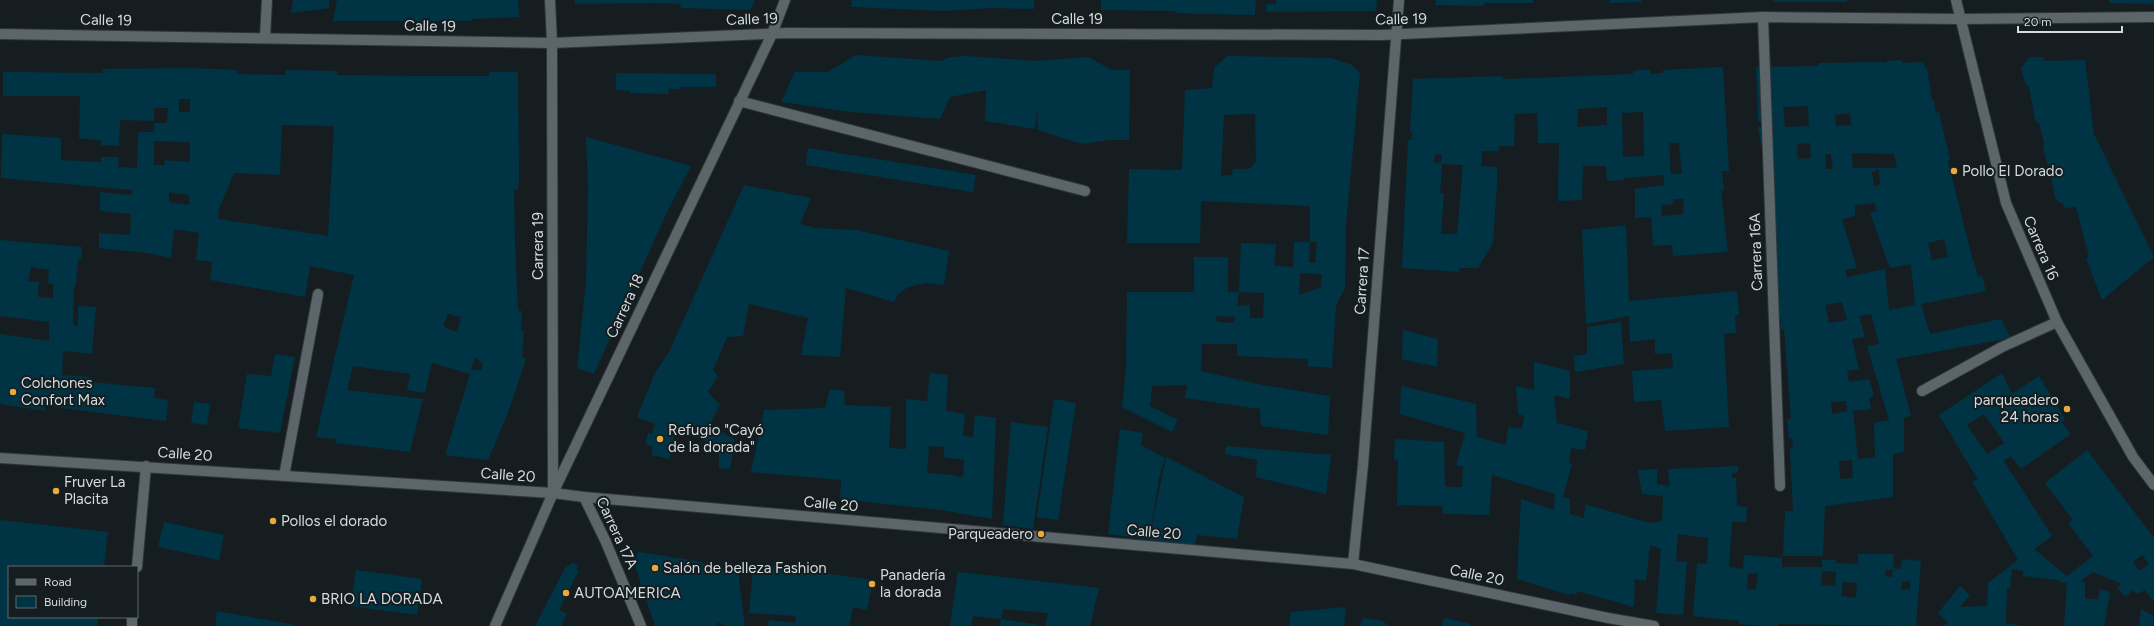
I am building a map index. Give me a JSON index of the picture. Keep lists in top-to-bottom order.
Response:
{
  "streets": {
    "street": [
      "Calle 19",
      "Carrera 19",
      "Carrera 16",
      "Carrera 16A",
      "Carrera 17",
      "Carrera 18",
      "Calle 20",
      "Carrera 17A"
    ]
  },
  "crossings": [
    ["Calle 19", "Carrera 19"],
    ["Calle 19", "Carrera 16"],
    ["Calle 19", "Carrera 16A"],
    ["Calle 19", "Carrera 17"],
    ["Calle 19", "Carrera 18"],
    ["Carrera 19", "Carrera 18"],
    ["Carrera 19", "Calle 20"],
    ["Carrera 17", "Calle 20"],
    ["Carrera 18", "Calle 20"],
    ["Calle 20", "Carrera 17A"]
  ],
  "places": [
    "Pollo El Dorado",
    "Colchones Confort Max",
    "parqueadero 24 horas",
    "Refugio \"Cayó de la dorada\"",
    "Fruver La Placita",
    "Pollos el dorado",
    "Parqueadero",
    "Salón de belleza Fashion",
    "Panadería la dorada",
    "AUTOAMERICA",
    "BRIO LA DORADA"
  ],
  "legend": ["Road", "Building"],
  "scale_bar": "20 m"
}
